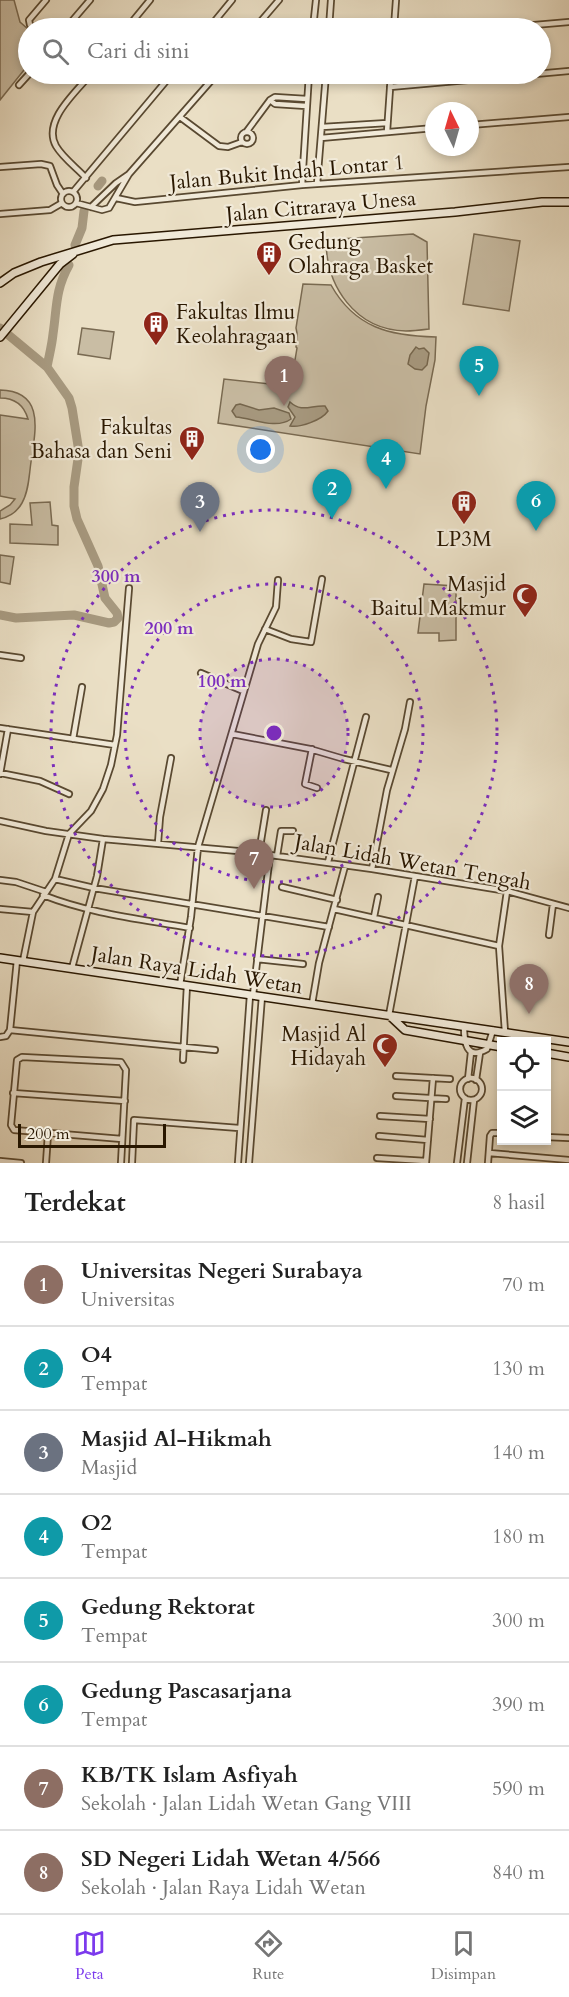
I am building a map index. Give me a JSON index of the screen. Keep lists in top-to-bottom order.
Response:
{
  "streets": {
    "main road": ["Jalan Citraraya Unesa", "Jalan Raya Lidah Wetan"],
    "street": ["Jalan Bukit Indah Lontar 1", "Jalan Lidah Wetan Tengah"]
  },
  "places": {
    "building": [
      "Gedung Olahraga Basket",
      "Fakultas Ilmu Keolahragaan",
      "Fakultas Bahasa dan Seni",
      "LP3M"
    ],
    "mosque": ["Masjid Baitul Makmur", "Masjid Al Hidayah"]
  },
  "scale_bar": "200 m",
  "north": "top",
  "page": {
    "search": "Cari di sini",
    "pins": [
      "5",
      "1",
      "4",
      "2",
      "6",
      "3",
      "7",
      "8"
    ],
    "scale": "200 m",
    "heading": ["Terdekat", "8 hasil"],
    "list": [
      {
        "mark": "1",
        "name": "Universitas Negeri Surabaya",
        "note": "Universitas",
        "value": "70 m"
      },
      {
        "mark": "2",
        "name": "O4",
        "note": "Tempat",
        "value": "130 m"
      },
      {
        "mark": "3",
        "name": "Masjid Al-Hikmah",
        "note": "Masjid",
        "value": "140 m"
      },
      {
        "mark": "4",
        "name": "O2",
        "note": "Tempat",
        "value": "180 m"
      },
      {
        "mark": "5",
        "name": "Gedung Rektorat",
        "note": "Tempat",
        "value": "300 m"
      },
      {
        "mark": "6",
        "name": "Gedung Pascasarjana",
        "note": "Tempat",
        "value": "390 m"
      },
      {
        "mark": "7",
        "name": "KB/TK Islam Asfiyah",
        "note": "Sekolah · Jalan Lidah Wetan Gang VIII",
        "value": "590 m"
      },
      {
        "mark": "8",
        "name": "SD Negeri Lidah Wetan 4/566",
        "note": "Sekolah · Jalan Raya Lidah Wetan",
        "value": "840 m"
      }
    ],
    "nav": ["Peta", "Rute", "Disimpan"]
  },
  "rings": ["300 m", "200 m", "100 m"]
}
